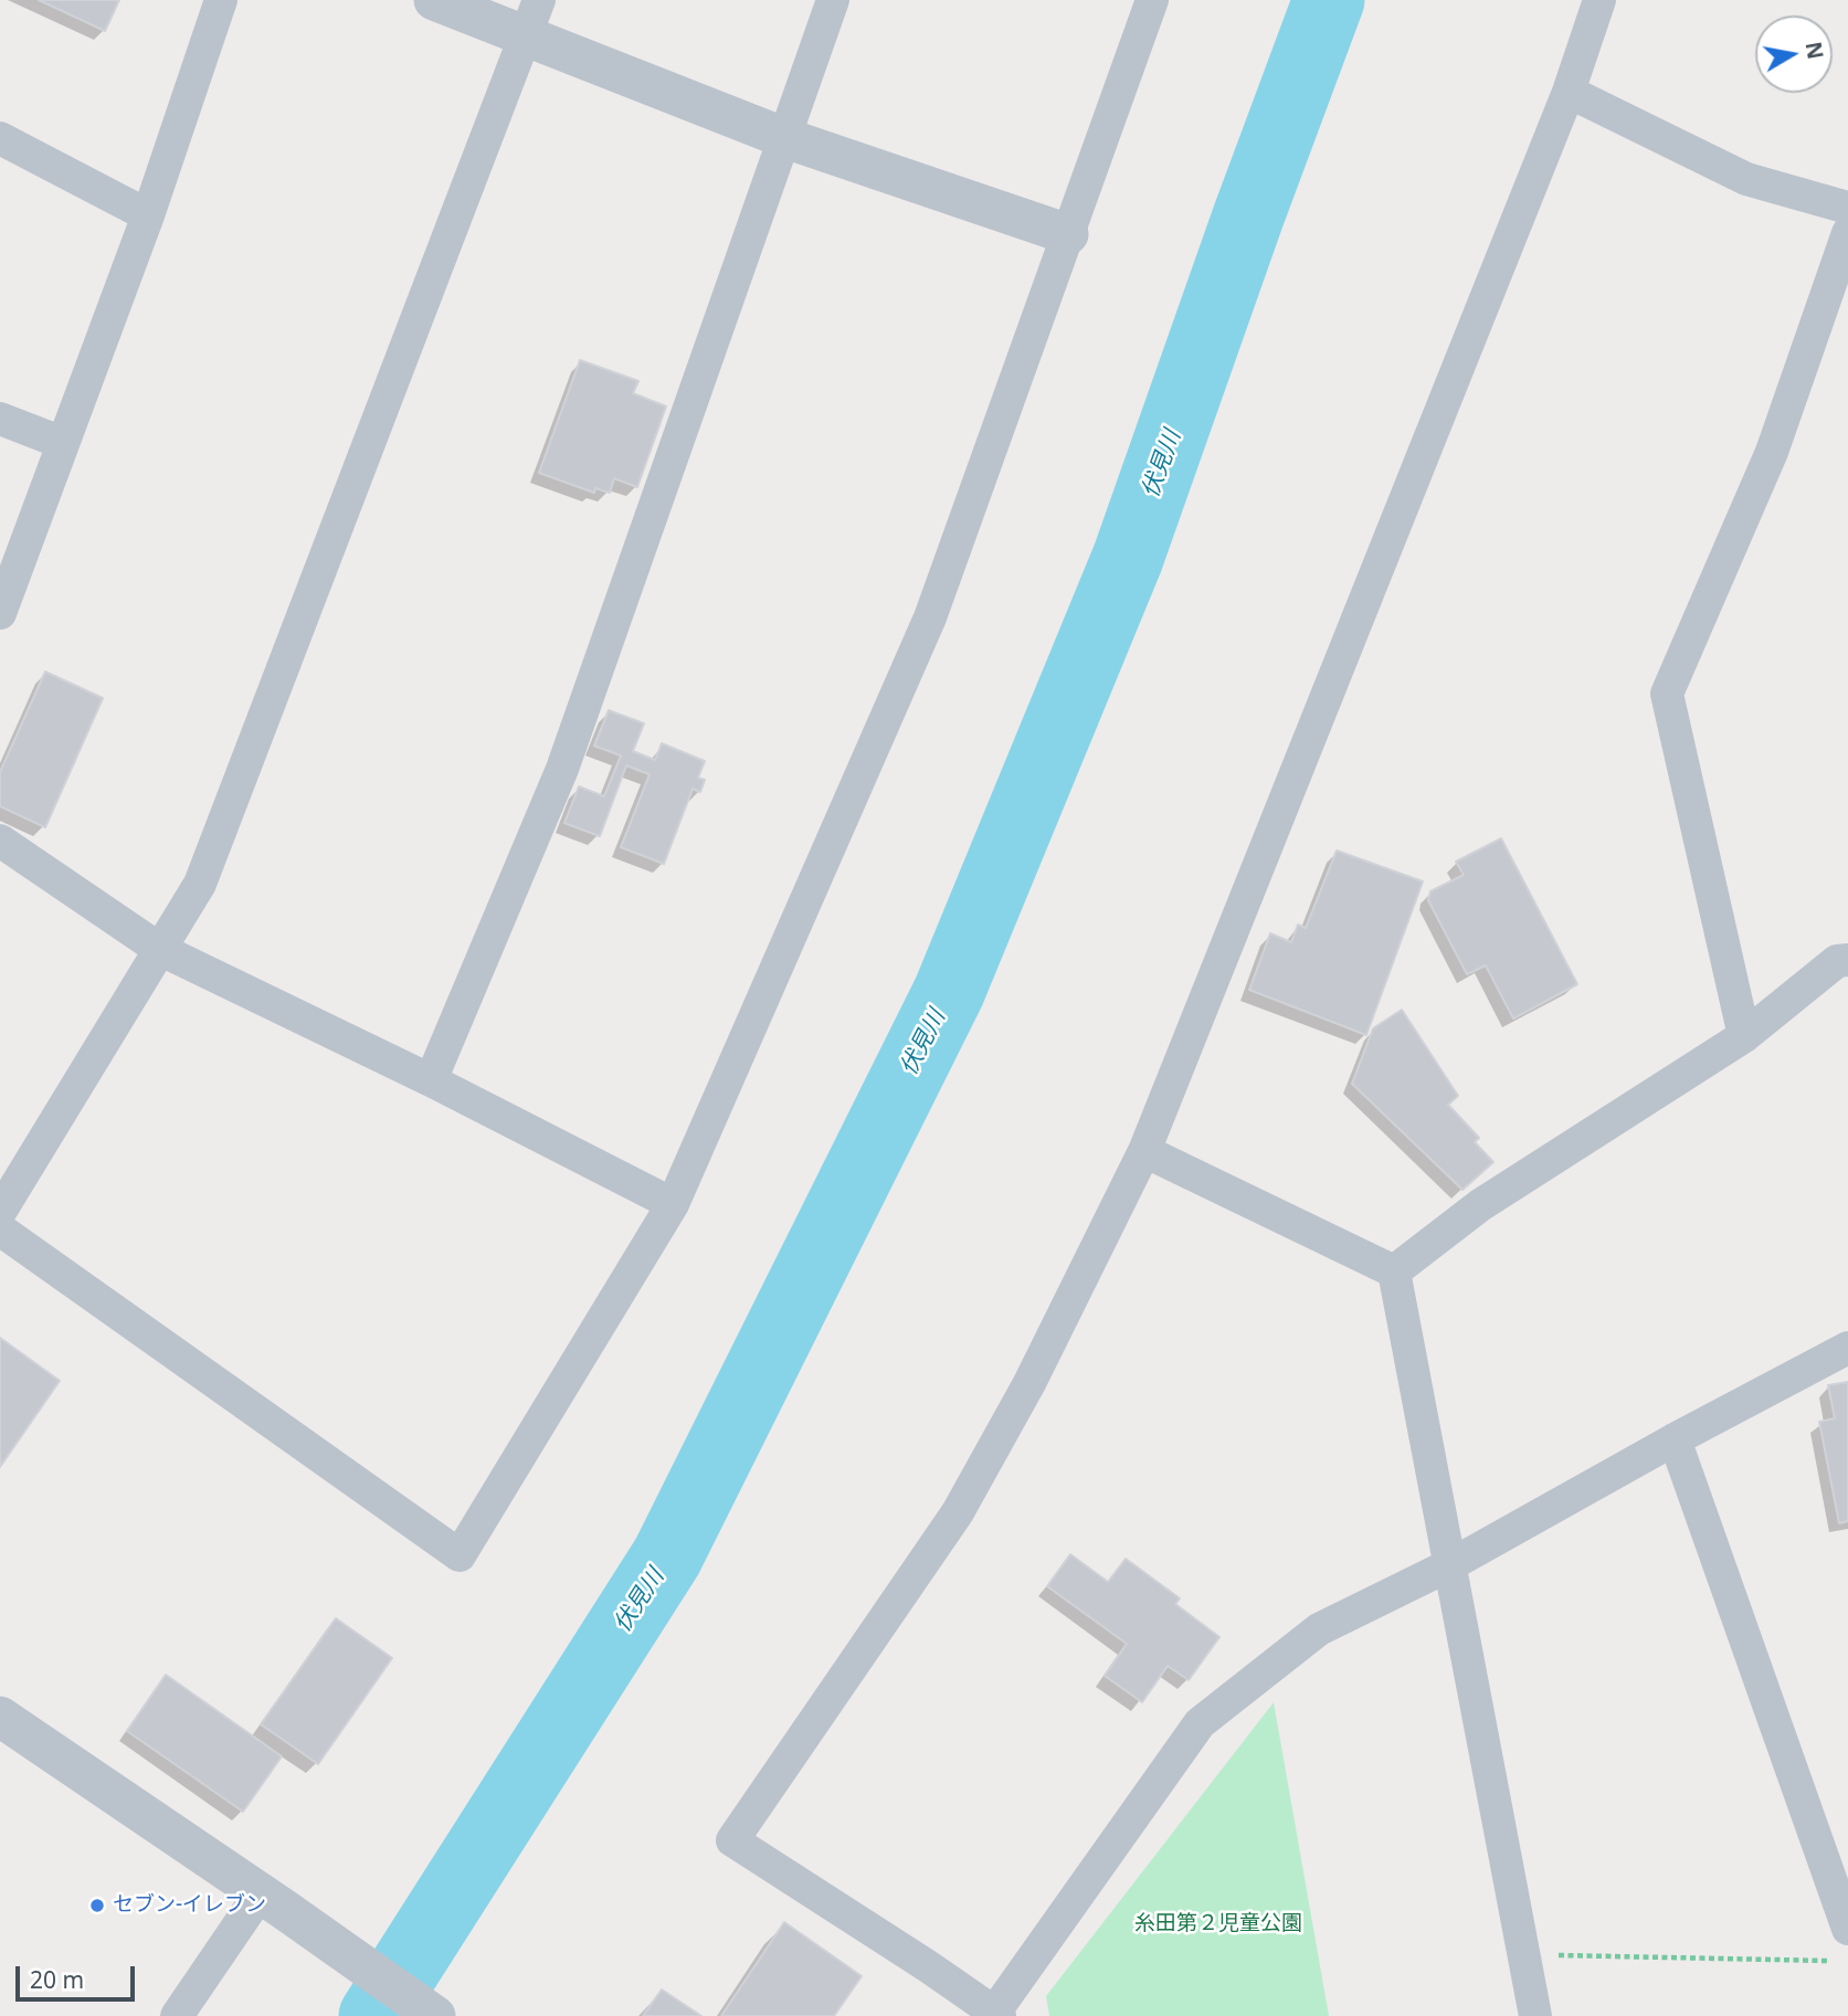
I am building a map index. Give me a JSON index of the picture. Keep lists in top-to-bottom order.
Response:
{
  "water": ["伏見川"],
  "parks": ["糸田第２児童公園"],
  "places": ["セブン-イレブン"],
  "scale_bar": "20 m",
  "north": "right"
}
